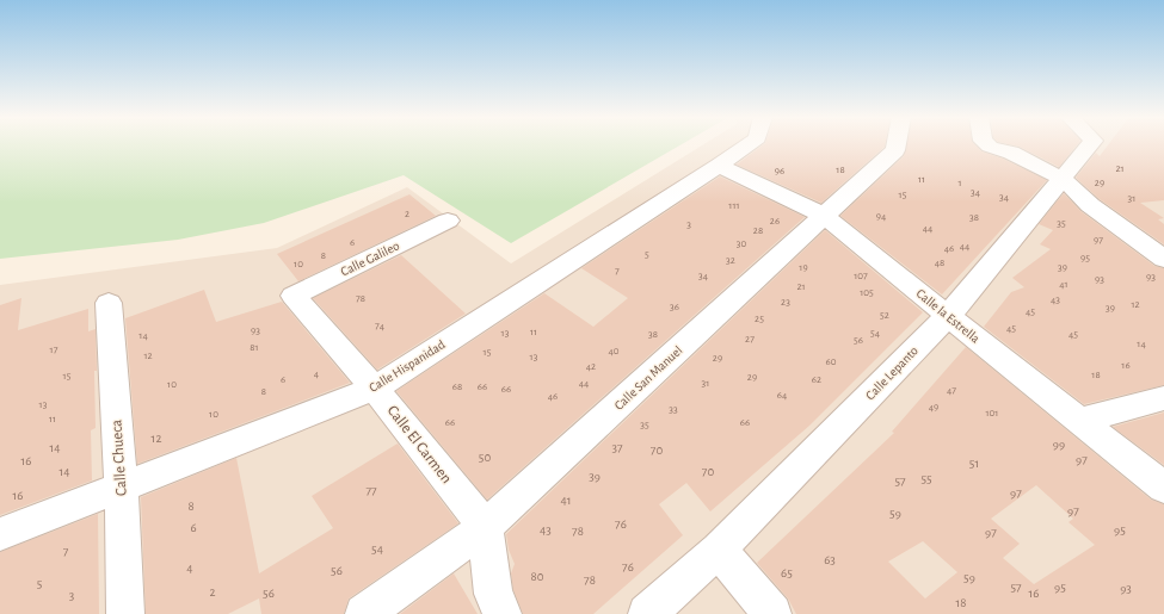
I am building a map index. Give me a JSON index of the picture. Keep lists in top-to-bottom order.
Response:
{
  "streets": {
    "street": [
      "Calle Galileo",
      "Calle la Estrella",
      "Calle Hispanidad",
      "Calle Lepanto",
      "Calle San Manuel",
      "Calle El Carmen",
      "Calle Chueca"
    ]
  },
  "crossings": [
    ["Calle Galileo", "Calle El Carmen"],
    ["Calle la Estrella", "Calle Hispanidad"],
    ["Calle la Estrella", "Calle Lepanto"],
    ["Calle la Estrella", "Calle San Manuel"],
    ["Calle Hispanidad", "Calle El Carmen"],
    ["Calle Hispanidad", "Calle Chueca"],
    ["Calle San Manuel", "Calle El Carmen"]
  ],
  "house_numbers": [
    "21",
    "18",
    "96",
    "11",
    "1",
    "29",
    "34",
    "15",
    "34",
    "31",
    "111",
    "2",
    "94",
    "38",
    "26",
    "35",
    "3",
    "44",
    "28",
    "97",
    "6",
    "30",
    "44",
    "46",
    "5",
    "8",
    "95",
    "32",
    "48",
    "10",
    "19",
    "39",
    "7",
    "34",
    "107",
    "93",
    "93",
    "41",
    "21",
    "105",
    "78",
    "43",
    "23",
    "12",
    "36",
    "39",
    "45",
    "52",
    "25",
    "74",
    "45",
    "93",
    "11",
    "13",
    "54",
    "38",
    "45",
    "14",
    "27",
    "56",
    "14",
    "81",
    "17",
    "40",
    "15",
    "12",
    "13",
    "29",
    "60",
    "16",
    "42",
    "4",
    "18",
    "15",
    "29",
    "6",
    "62",
    "44",
    "31",
    "10",
    "68",
    "66",
    "66",
    "47",
    "8",
    "64",
    "46",
    "13",
    "49",
    "33",
    "101",
    "10",
    "11",
    "66",
    "66",
    "35",
    "12",
    "99",
    "14",
    "37",
    "70",
    "50",
    "97",
    "16",
    "51",
    "14",
    "70",
    "39",
    "55",
    "57",
    "77",
    "97",
    "16",
    "41",
    "8",
    "97",
    "59",
    "76",
    "6",
    "43",
    "95",
    "78",
    "97",
    "54",
    "7",
    "63",
    "76",
    "4",
    "56",
    "65",
    "80",
    "59",
    "78",
    "5",
    "57",
    "95",
    "93",
    "2",
    "56",
    "16",
    "3",
    "18"
  ]
}
